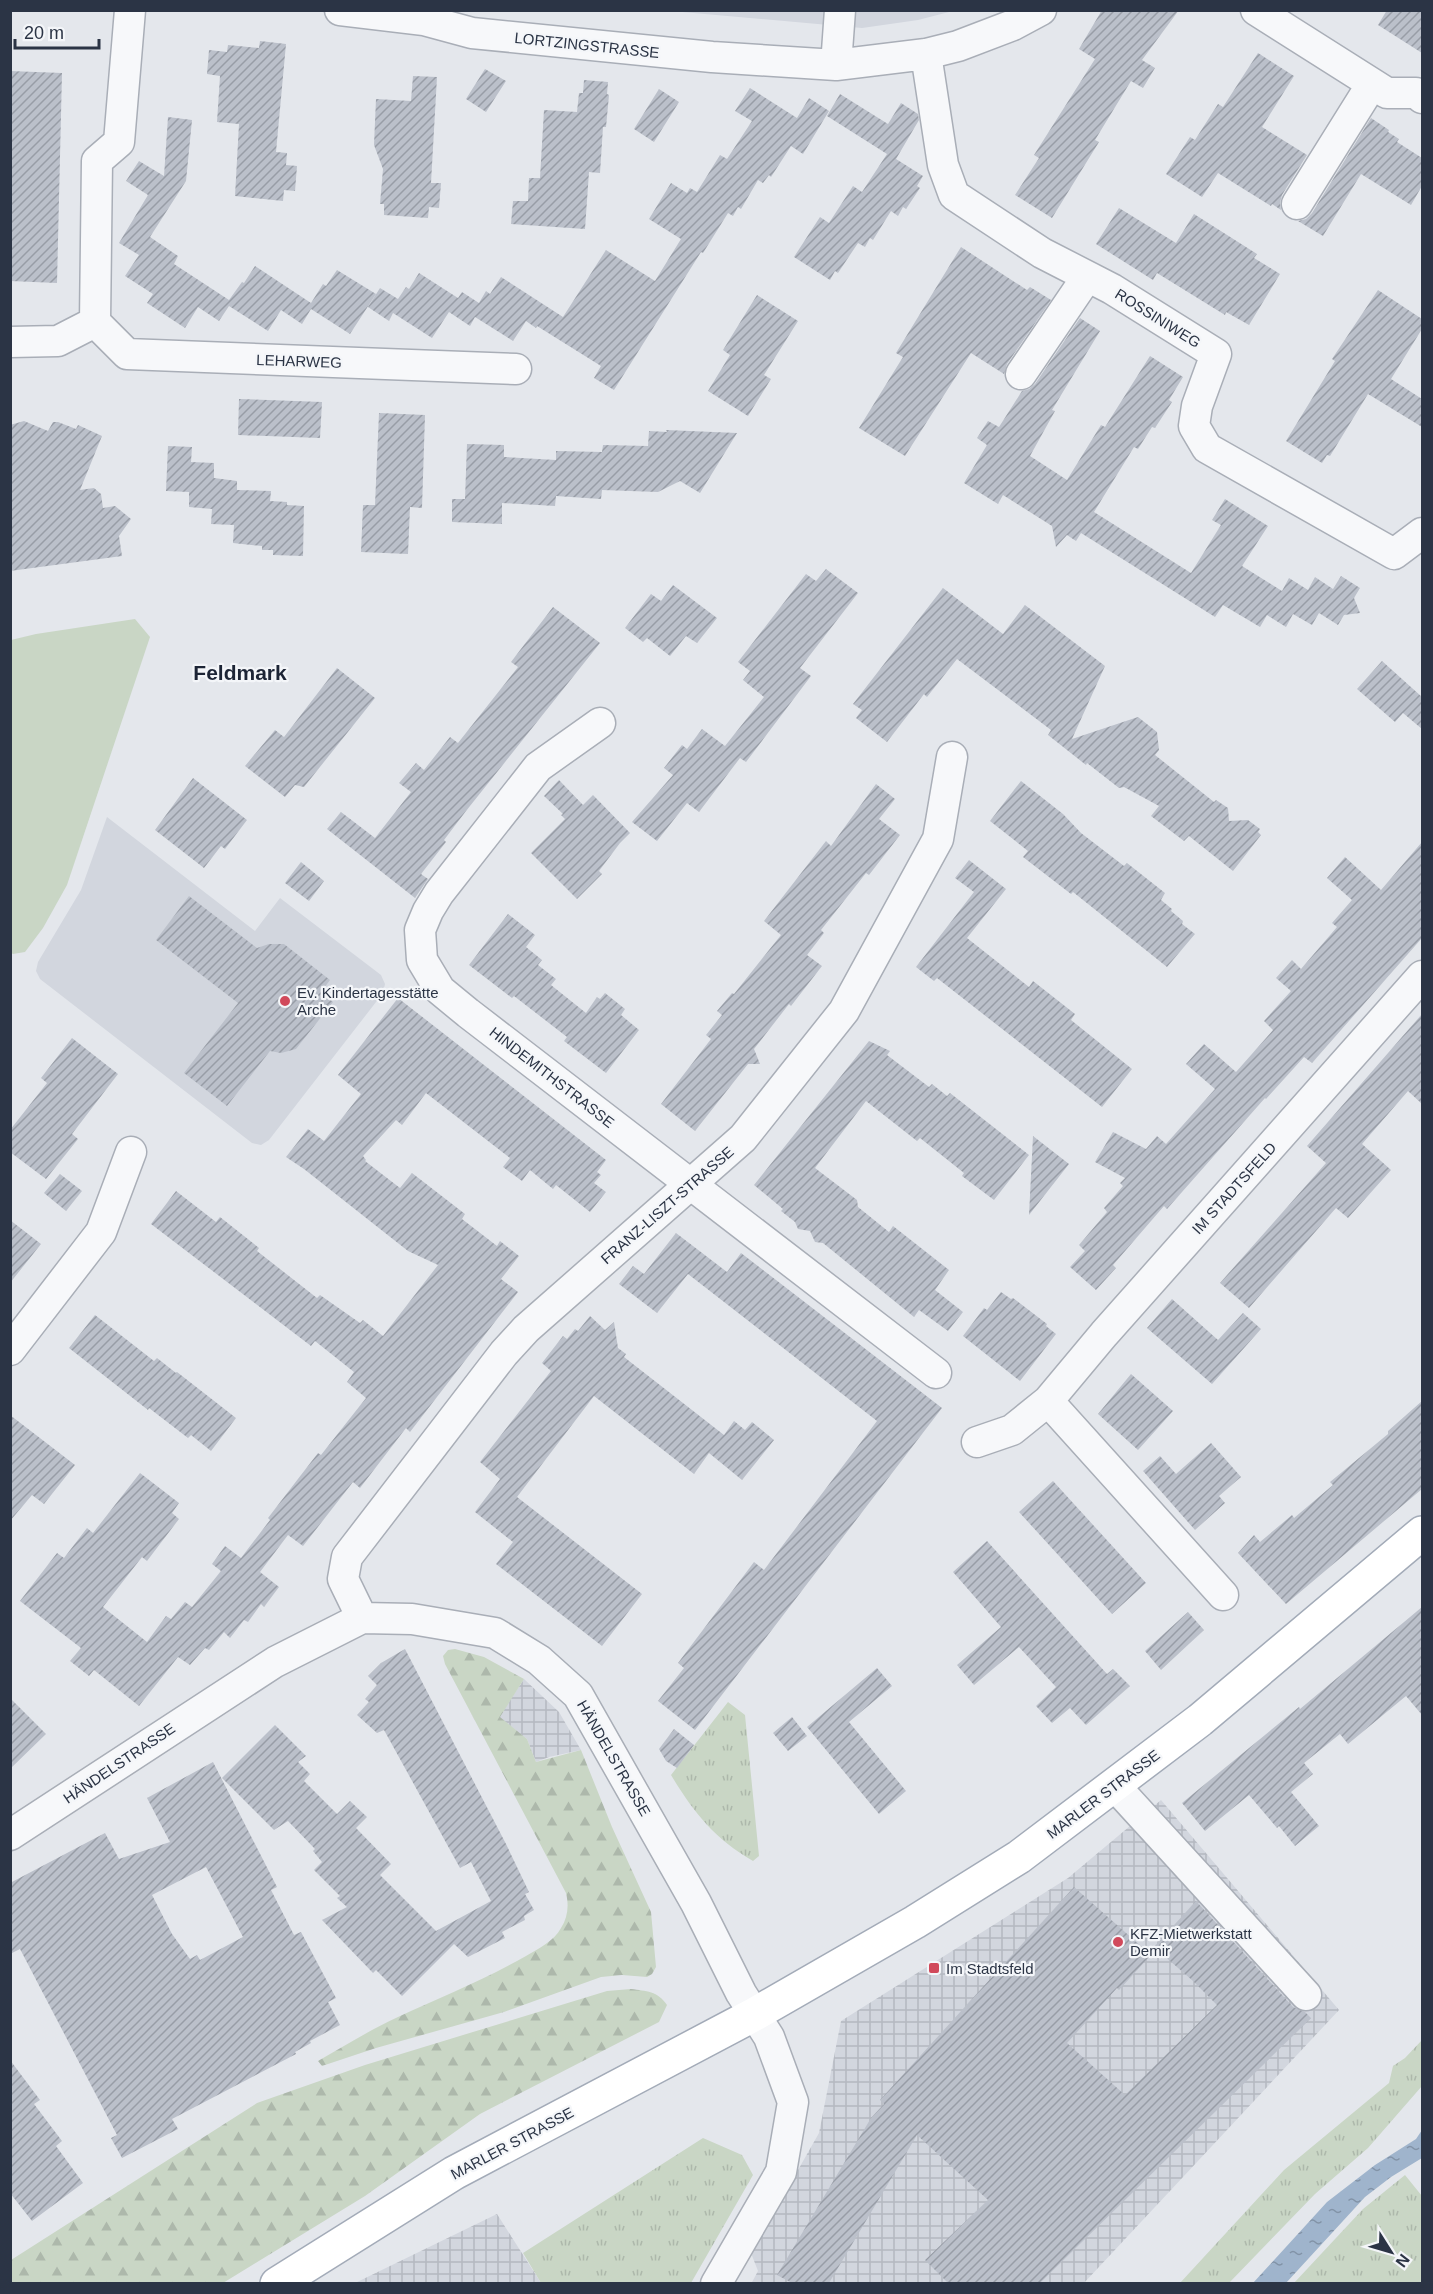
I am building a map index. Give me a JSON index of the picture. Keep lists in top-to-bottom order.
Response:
{
  "streets": {
    "main road": ["MARLER STRASSE"],
    "street": [
      "LORTZINGSTRASSE",
      "ROSSINIWEG",
      "LEHARWEG",
      "HINDEMITHSTRASSE",
      "IM STADTSFELD",
      "FRANZ-LISZT-STRASSE",
      "HÄNDELSTRASSE"
    ]
  },
  "crossings": [
    ["LORTZINGSTRASSE", "ROSSINIWEG"],
    ["HINDEMITHSTRASSE", "FRANZ-LISZT-STRASSE"],
    ["FRANZ-LISZT-STRASSE", "HÄNDELSTRASSE"],
    ["HÄNDELSTRASSE", "MARLER STRASSE"]
  ],
  "districts": ["Feldmark"],
  "places": {
    "other": ["Ev. Kindertagesstätte Arche", "KFZ-Mietwerkstatt Demir"],
    "transit": ["Im Stadtsfeld"]
  },
  "scale_bar": "20 m",
  "north": "bottom right"
}
